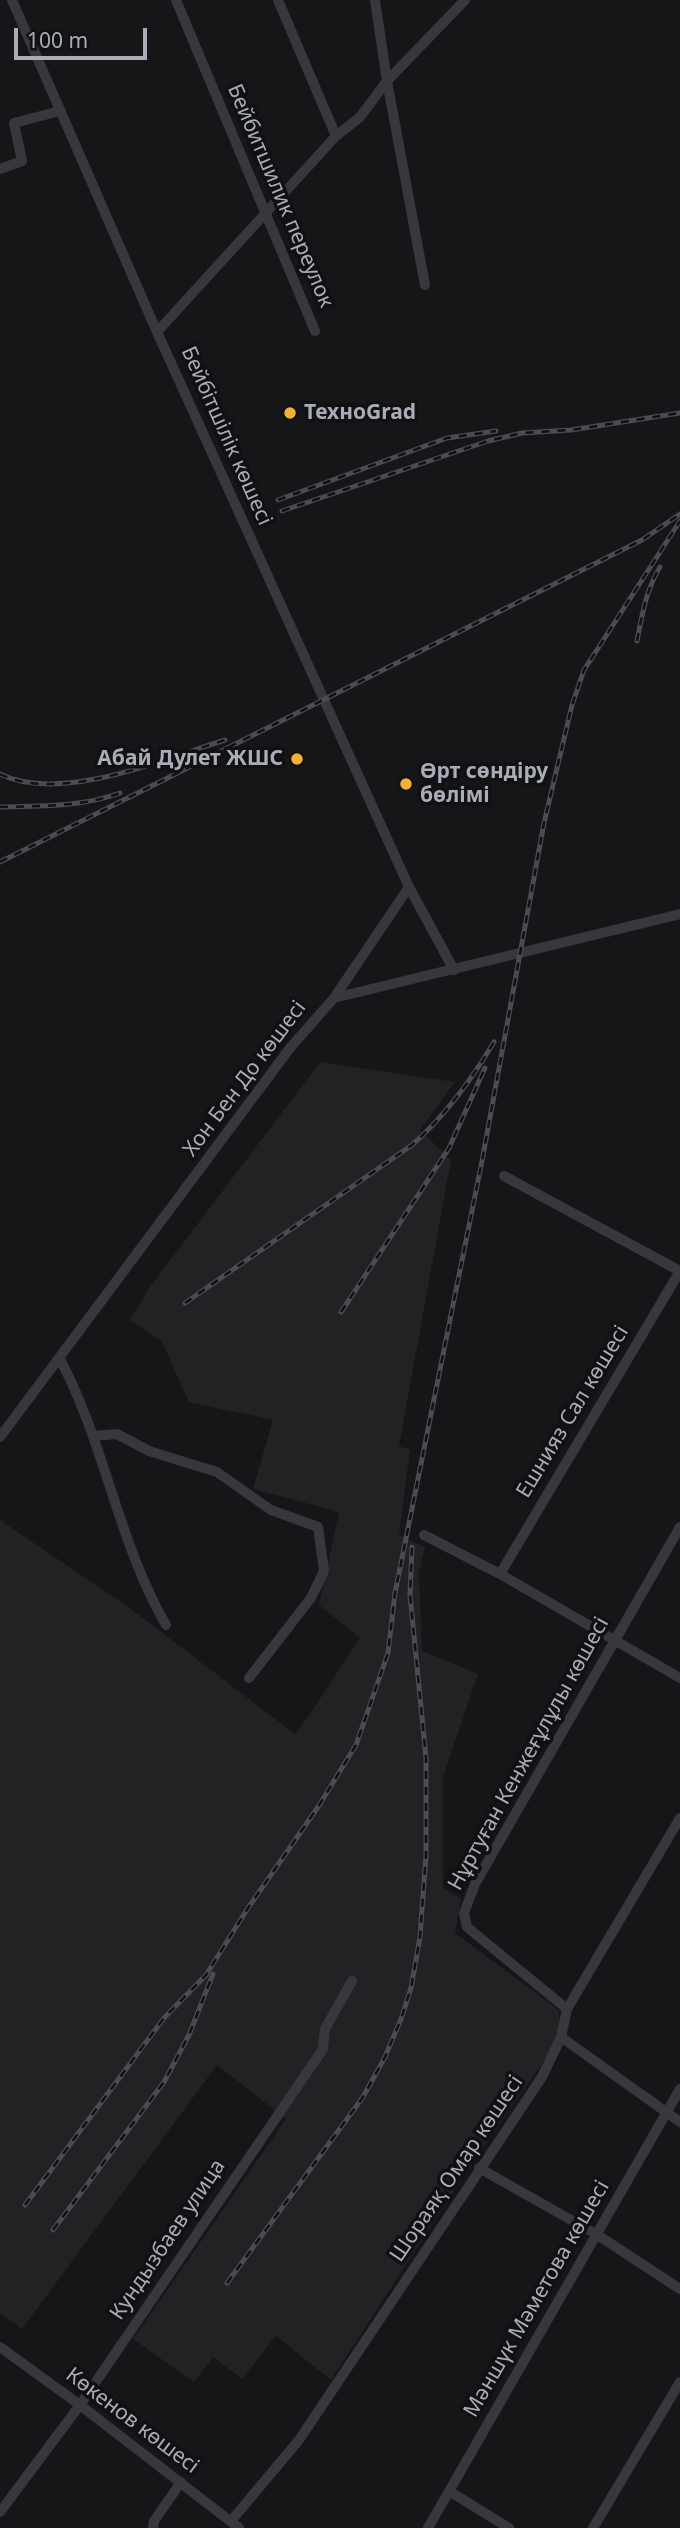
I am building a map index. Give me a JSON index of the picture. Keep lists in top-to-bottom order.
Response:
{
  "streets": {
    "street": [
      "Бейбитшилик переулок",
      "Бейбітшілік көшесі",
      "Хон Бен До көшесі",
      "Ешнияз Сал көшесі",
      "Нұртуған Кенжеғұлұлы көшесі",
      "Шораяқ Омар көшесі",
      "Кундызбаев улица",
      "Мәншүк Мәметова көшесі",
      "Көкенов көшесі"
    ]
  },
  "crossings": [
    ["Бейбітшілік көшесі", "Хон Бен До көшесі"],
    ["Нұртуған Кенжеғұлұлы көшесі", "Шораяқ Омар көшесі"],
    ["Шораяқ Омар көшесі", "Көкенов көшесі"],
    ["Кундызбаев улица", "Көкенов көшесі"]
  ],
  "places": ["ТехноGrad", "Абай Дулет ЖШС", "Өрт сөндіру бөлімі"],
  "scale_bar": "100 m"
}
